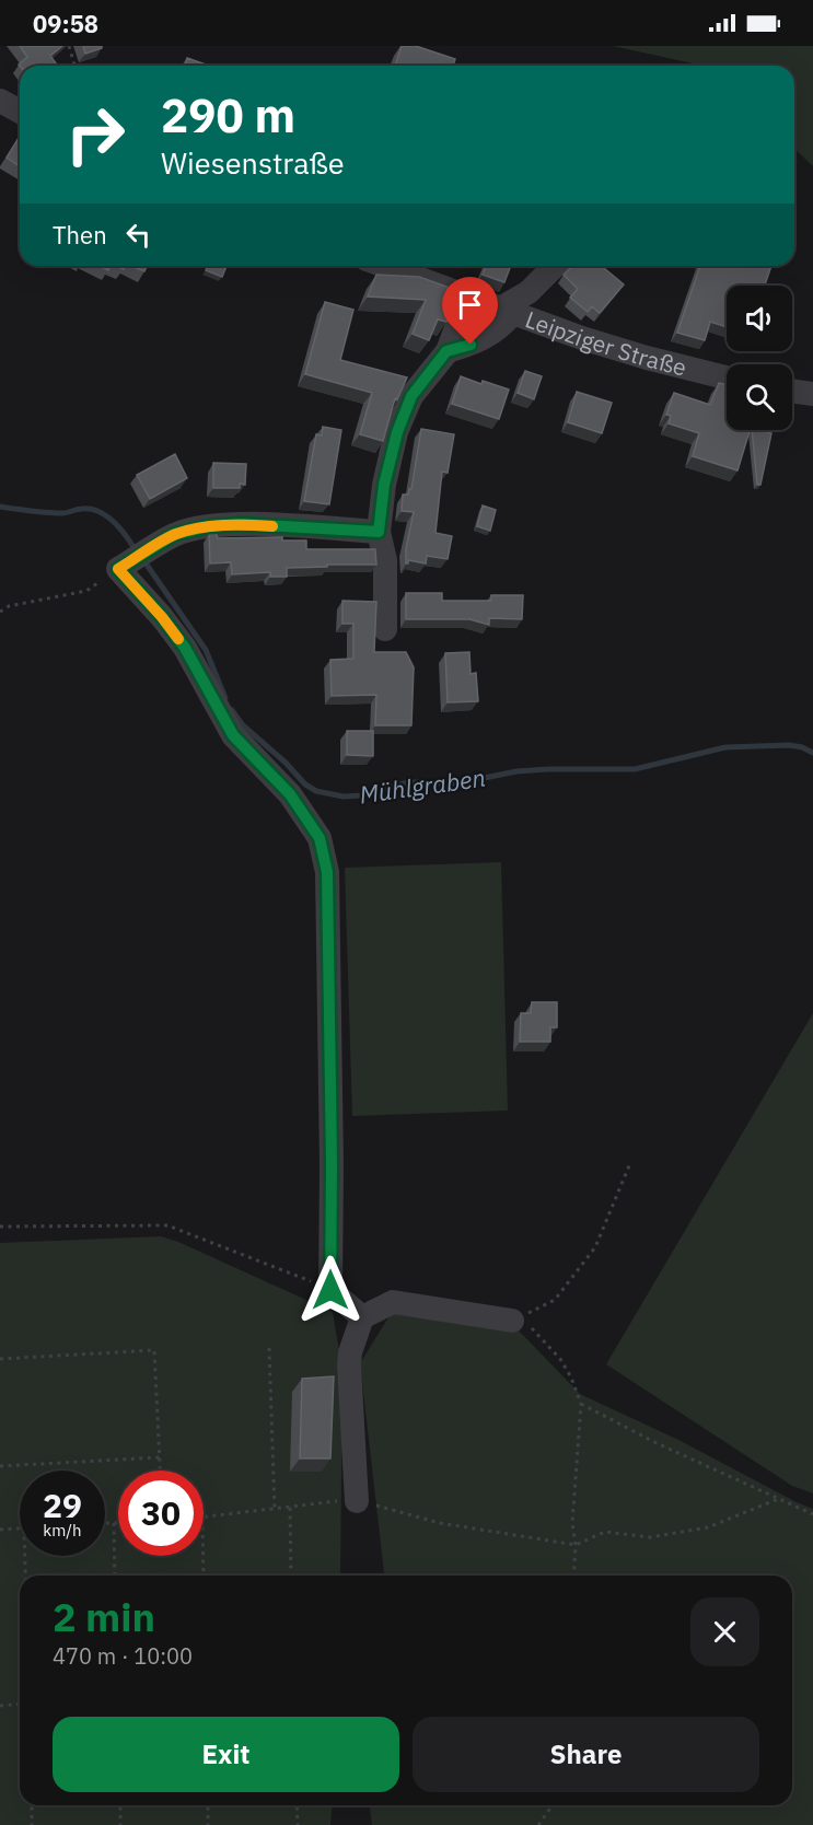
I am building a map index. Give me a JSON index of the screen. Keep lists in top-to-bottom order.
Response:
{
  "streets": {
    "street": ["Leipziger Straße"]
  },
  "water": ["Mühlgraben"],
  "page": {
    "status": "09:58",
    "turn": ["290 m", "Wiesenstraße"],
    "then": "Then",
    "speed": "29 km/h",
    "limit": "30",
    "heading": ["2 min", "470 m · 10:00"],
    "buttons": ["Exit", "Share"]
  }
}
